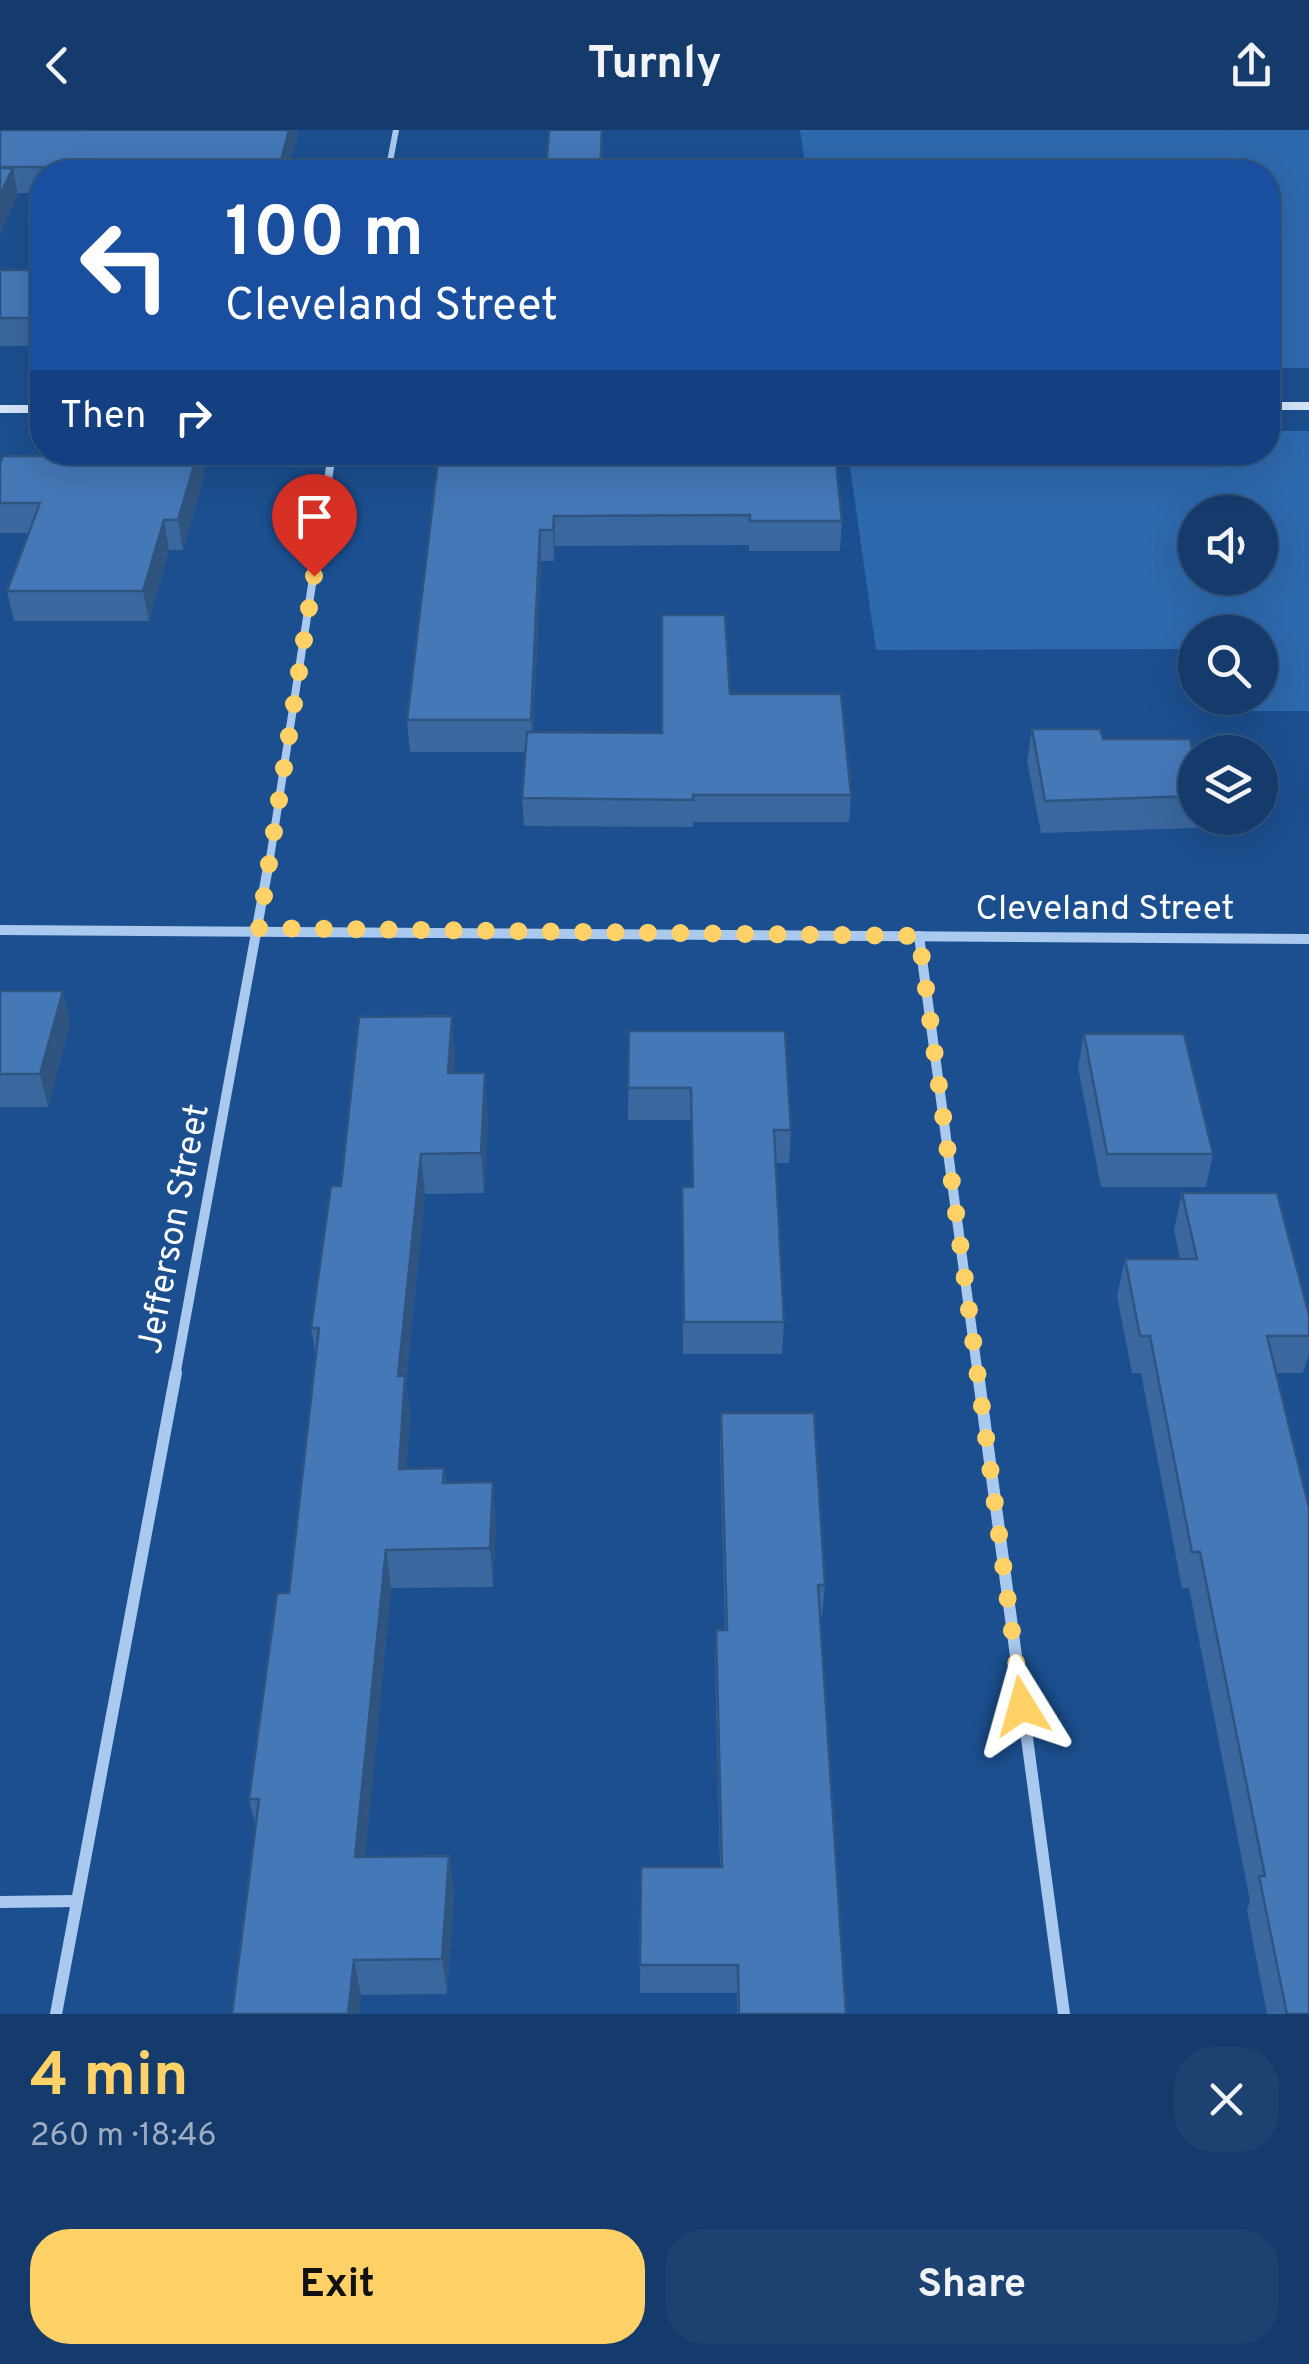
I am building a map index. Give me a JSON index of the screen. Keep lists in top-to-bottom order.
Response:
{
  "streets": {
    "street": ["Cleveland Street", "Jefferson Street"]
  },
  "crossings": [
    ["Cleveland Street", "Jefferson Street"]
  ],
  "page": {
    "header": "Turnly",
    "turn": ["100 m", "Cleveland Street"],
    "then": "Then",
    "heading": ["4 min", "260 m · 18:46"],
    "buttons": ["Exit", "Share"]
  }
}
